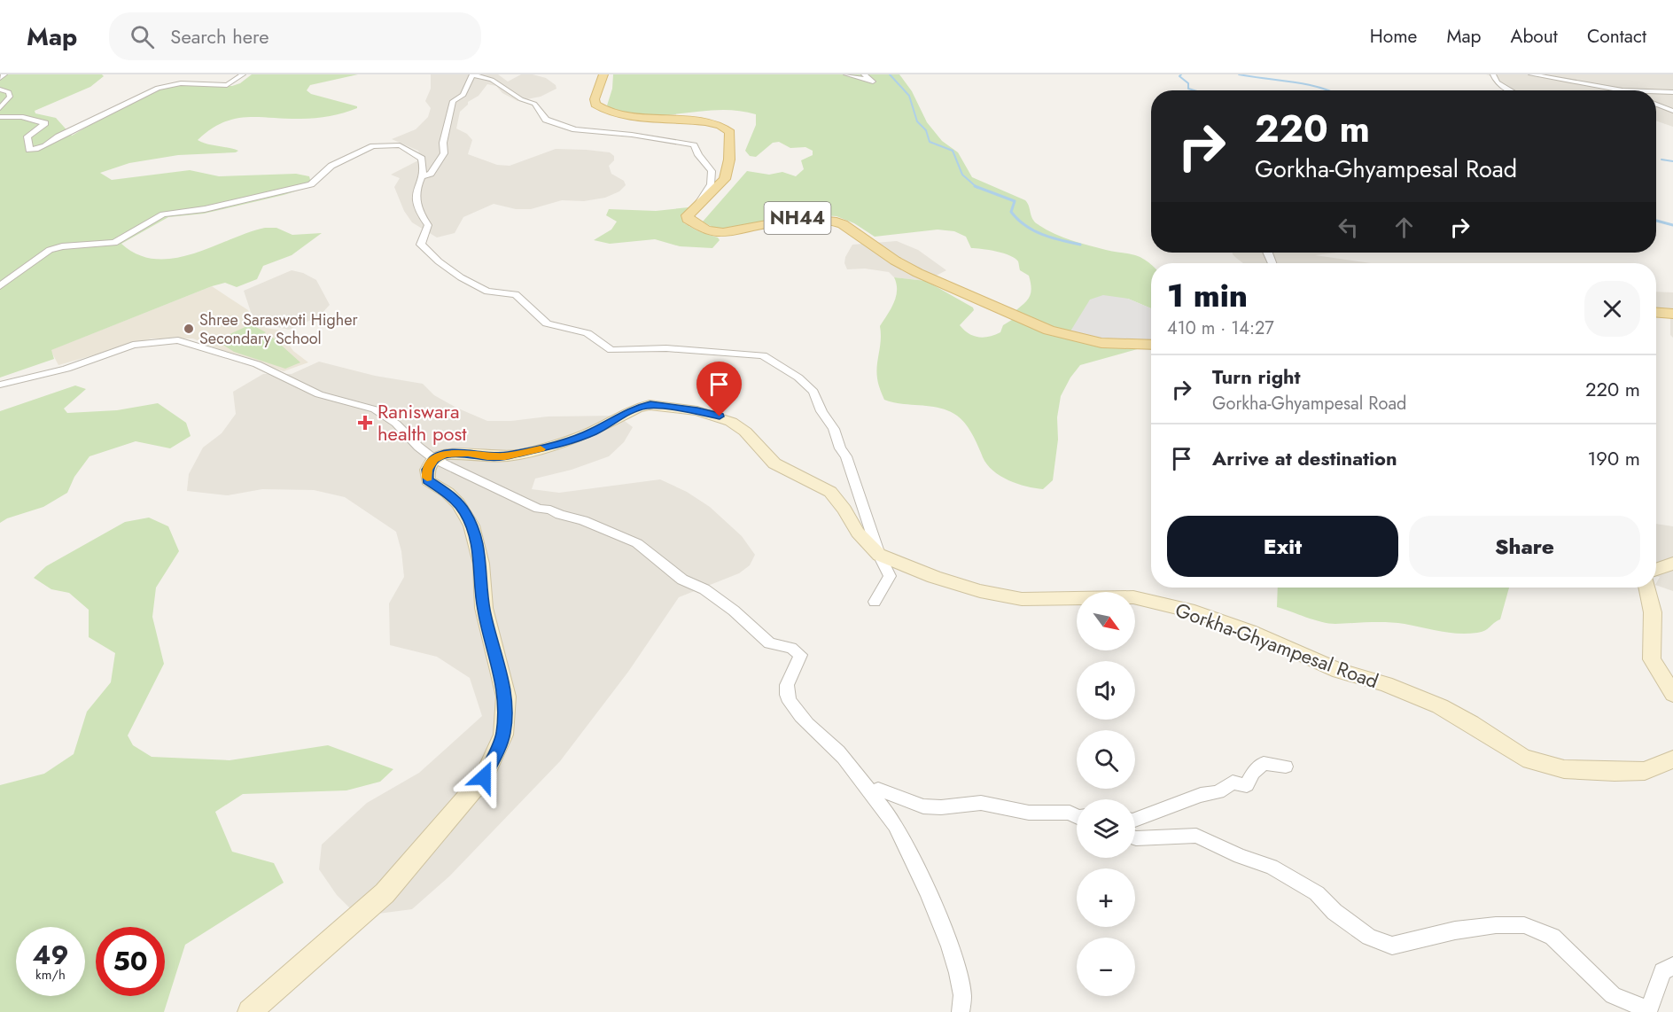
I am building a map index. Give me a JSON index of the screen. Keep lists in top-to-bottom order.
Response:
{
  "streets": {
    "main road": ["NH44", "Gorkha-Ghyampesal Road"]
  },
  "places": {
    "other": ["Shree Saraswoti Higher Secondary School"],
    "health": ["Raniswara health post"]
  },
  "north": "bottom right",
  "page": {
    "header": "Map",
    "search": "Search here",
    "nav": [
      "Home",
      "Map",
      "About",
      "Contact"
    ],
    "turn": ["220 m", "Gorkha-Ghyampesal Road"],
    "heading": ["1 min", "410 m · 14:27"],
    "list": [
      {
        "name": "Turn right",
        "note": "Gorkha-Ghyampesal Road",
        "value": "220 m"
      },
      {
        "name": "Arrive at destination",
        "value": "190 m"
      }
    ],
    "buttons": ["Exit", "Share"],
    "map_buttons": ["+", "−"],
    "speed": "49 km/h",
    "limit": "50"
  }
}
